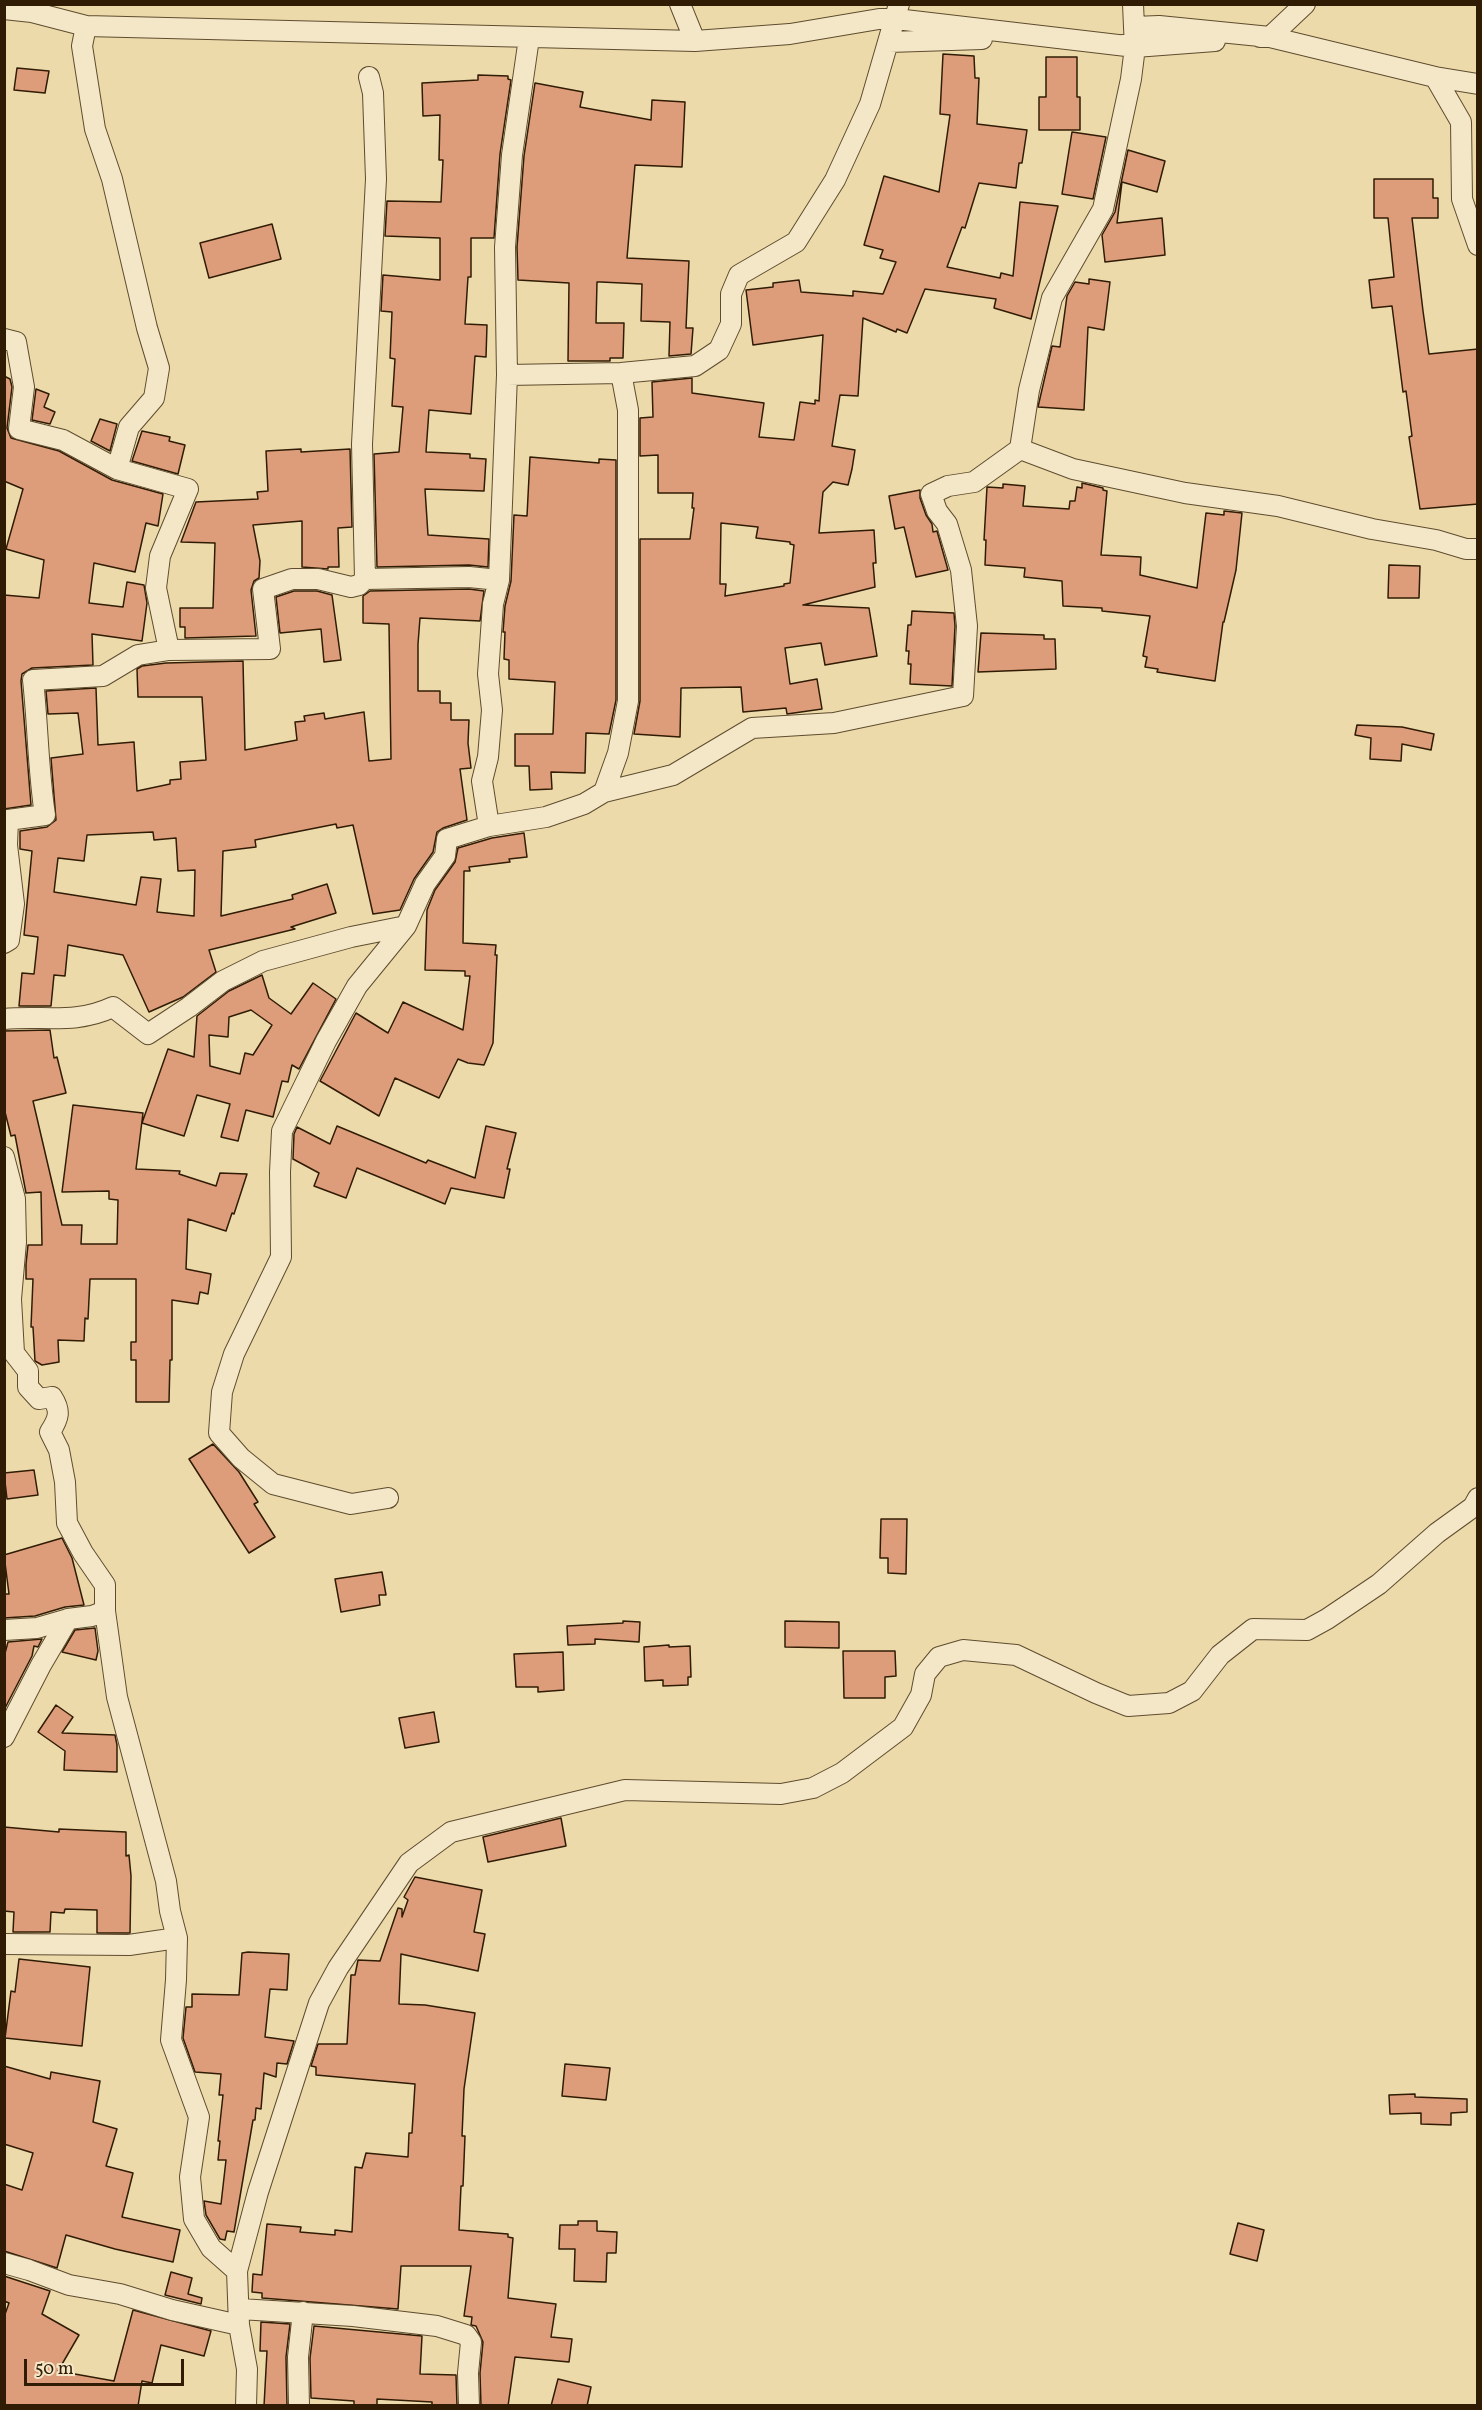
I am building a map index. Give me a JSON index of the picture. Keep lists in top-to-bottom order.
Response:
{
  "scale_bar": "50 m"
}
